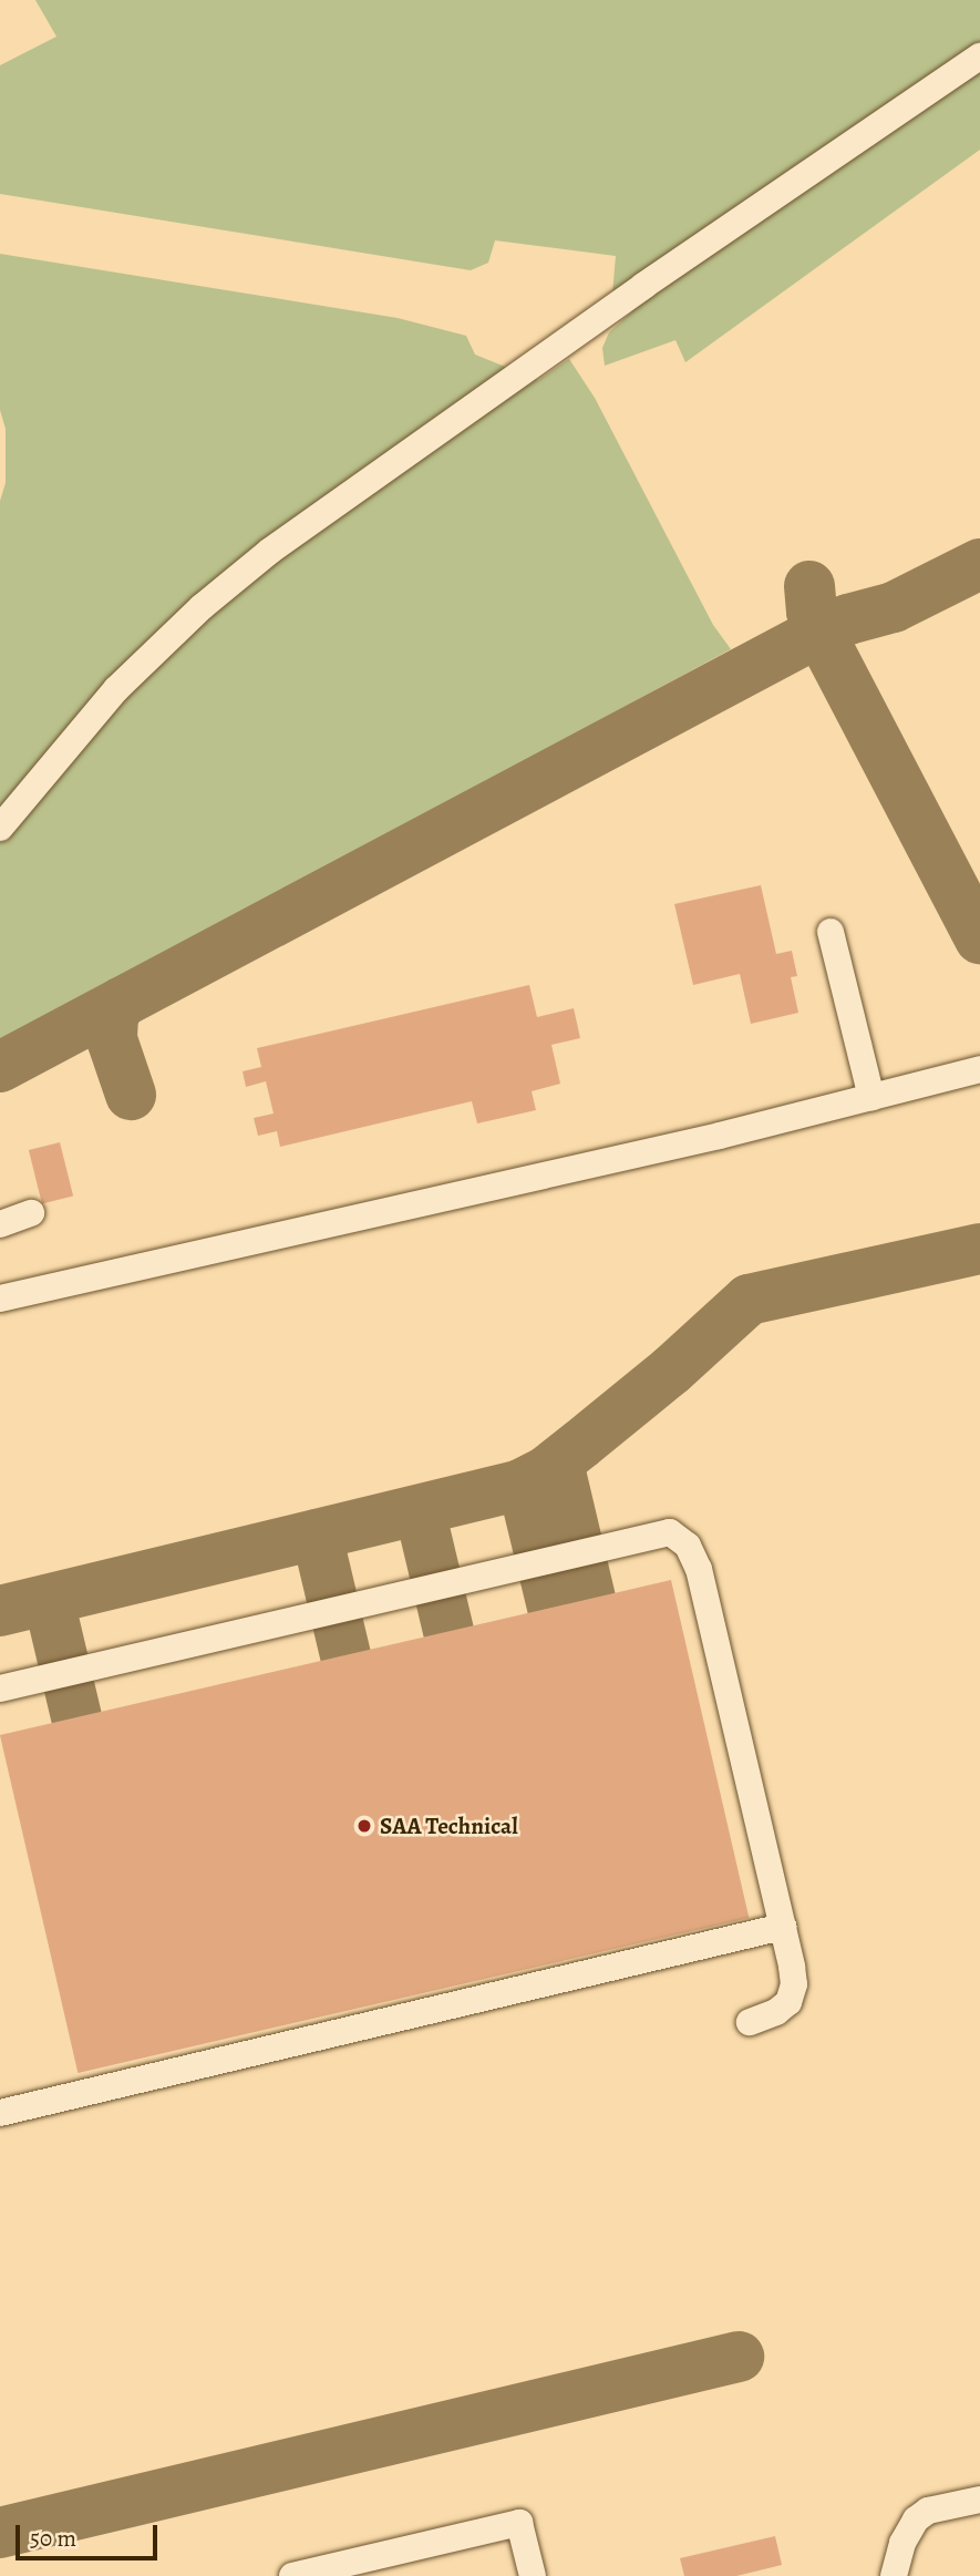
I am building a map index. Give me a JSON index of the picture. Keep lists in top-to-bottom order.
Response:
{
  "places": ["SAA Technical"],
  "scale_bar": "50 m"
}
